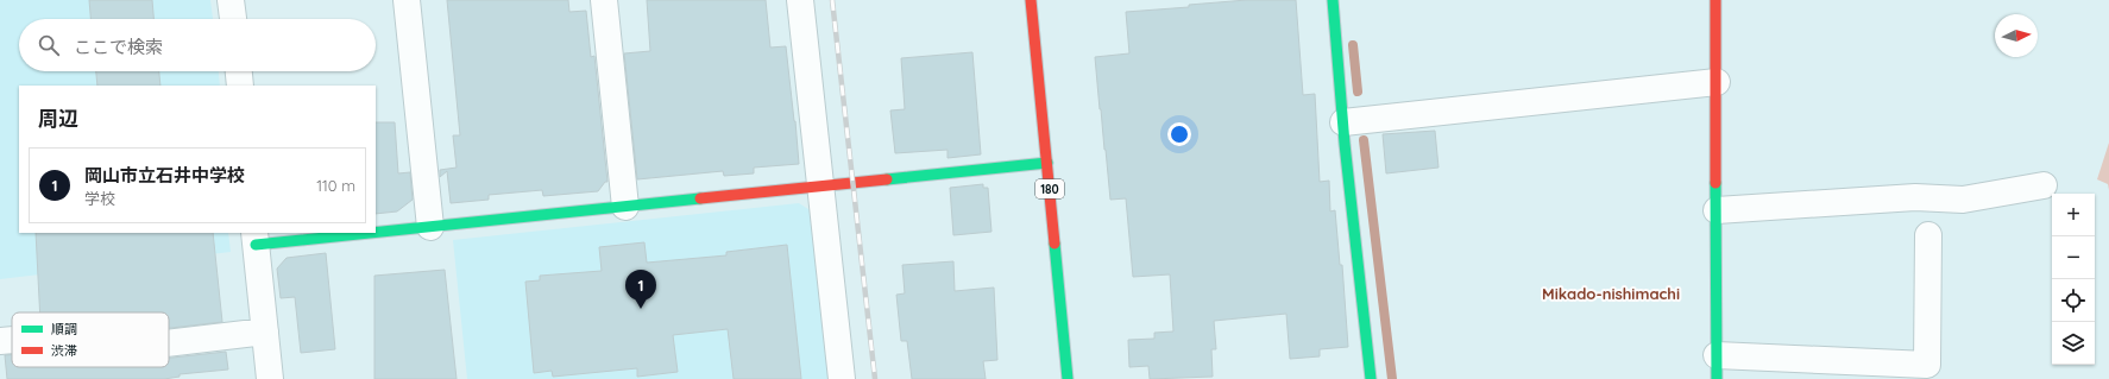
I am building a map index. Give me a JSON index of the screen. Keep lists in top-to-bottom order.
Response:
{
  "streets": {
    "main road": ["180"]
  },
  "districts": ["Mikado-nishimachi"],
  "legend": ["順調", "渋滞"],
  "north": "right",
  "page": {
    "search": "ここで検索",
    "heading": "周辺",
    "list": [
      {
        "mark": "1",
        "name": "岡山市立石井中学校",
        "note": "学校",
        "value": "110 m"
      }
    ],
    "map_buttons": ["+", "−"],
    "pins": "1"
  }
}
